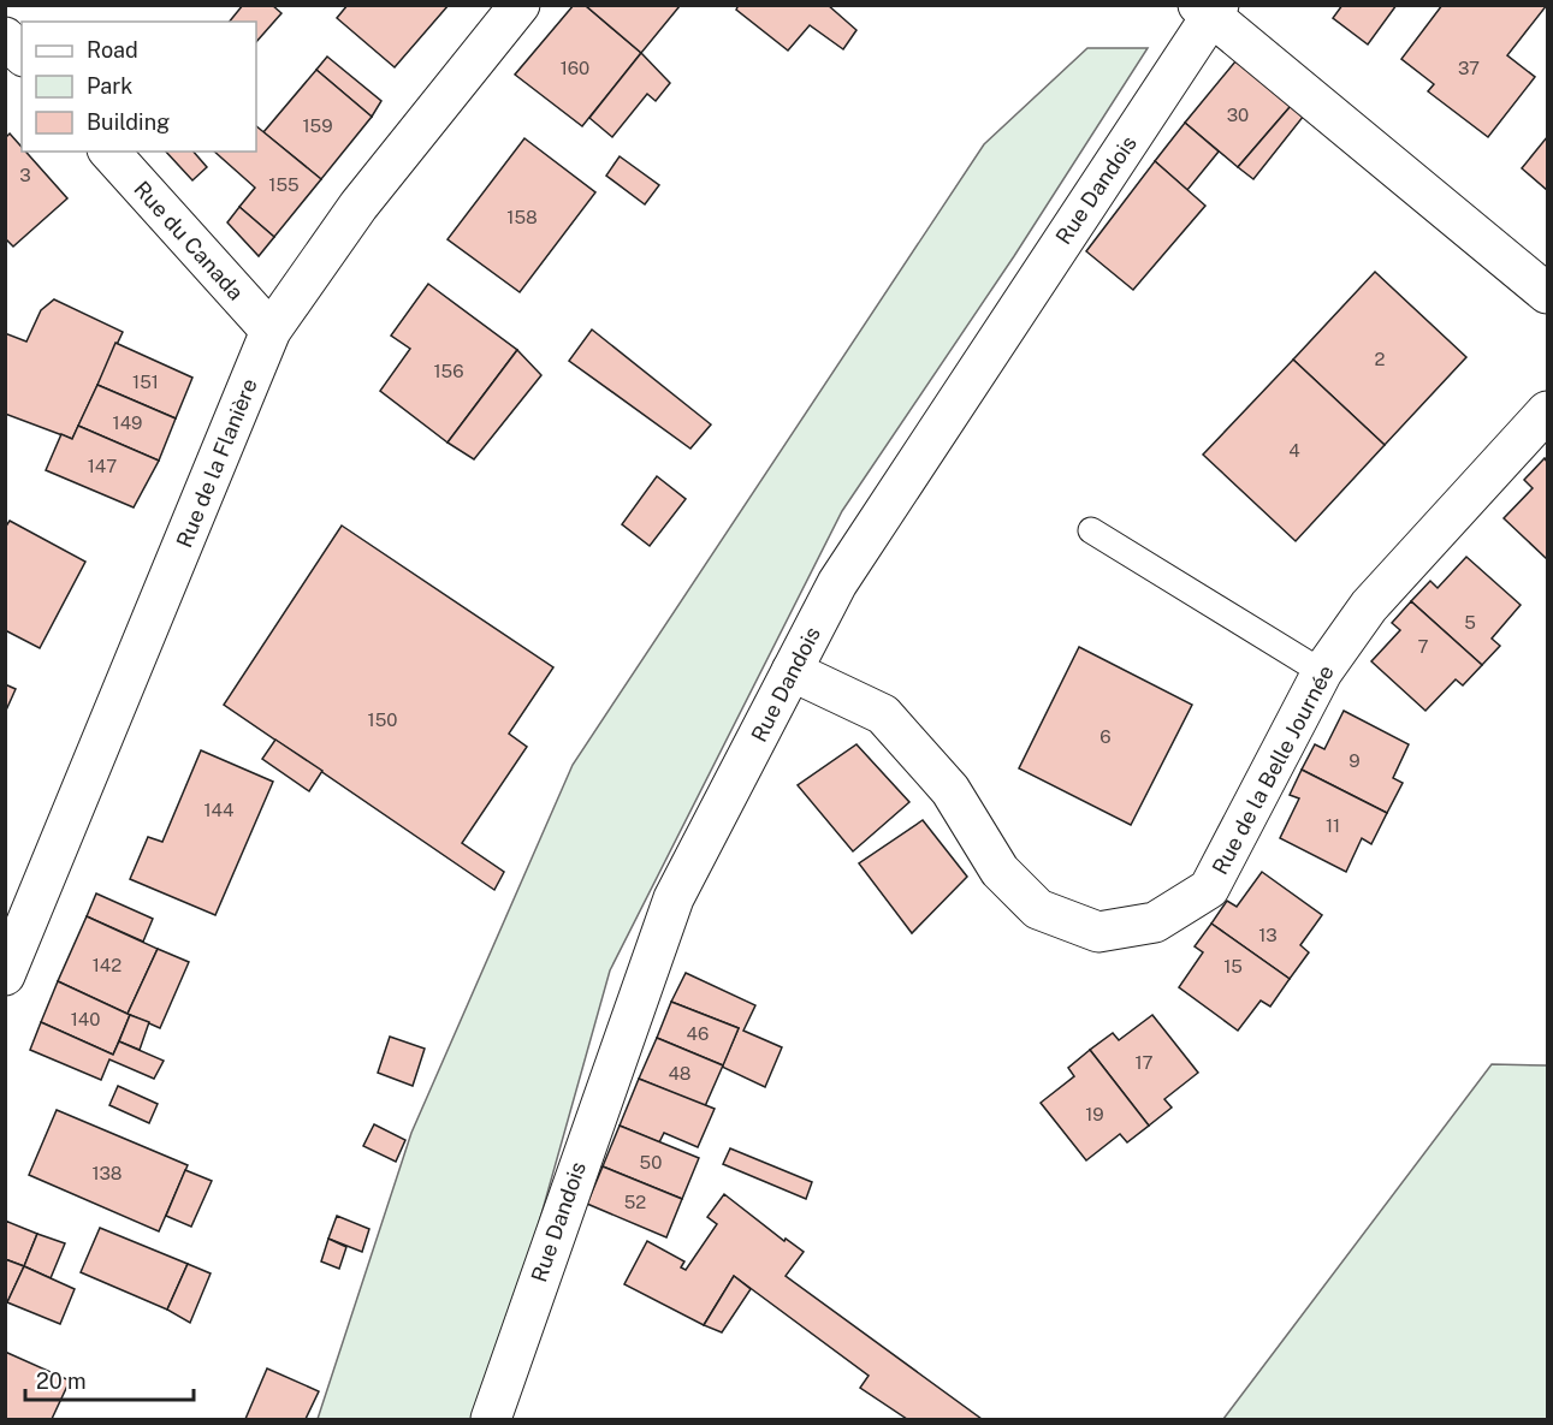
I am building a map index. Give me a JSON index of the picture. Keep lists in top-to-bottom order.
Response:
{
  "streets": {
    "street": [
      "Rue Dandois",
      "Rue du Canada",
      "Rue de la Flanière",
      "Rue de la Belle Journée"
    ]
  },
  "crossings": [
    ["Rue Dandois", "Rue de la Belle Journée"],
    ["Rue du Canada", "Rue de la Flanière"]
  ],
  "house_numbers": [
    "160",
    "37",
    "30",
    "159",
    "3",
    "155",
    "158",
    "2",
    "156",
    "151",
    "149",
    "4",
    "147",
    "5",
    "7",
    "150",
    "6",
    "9",
    "144",
    "11",
    "13",
    "142",
    "15",
    "140",
    "46",
    "17",
    "48",
    "19",
    "50",
    "138",
    "52"
  ],
  "legend": ["Road", "Park", "Building"],
  "scale_bar": "20 m"
}
